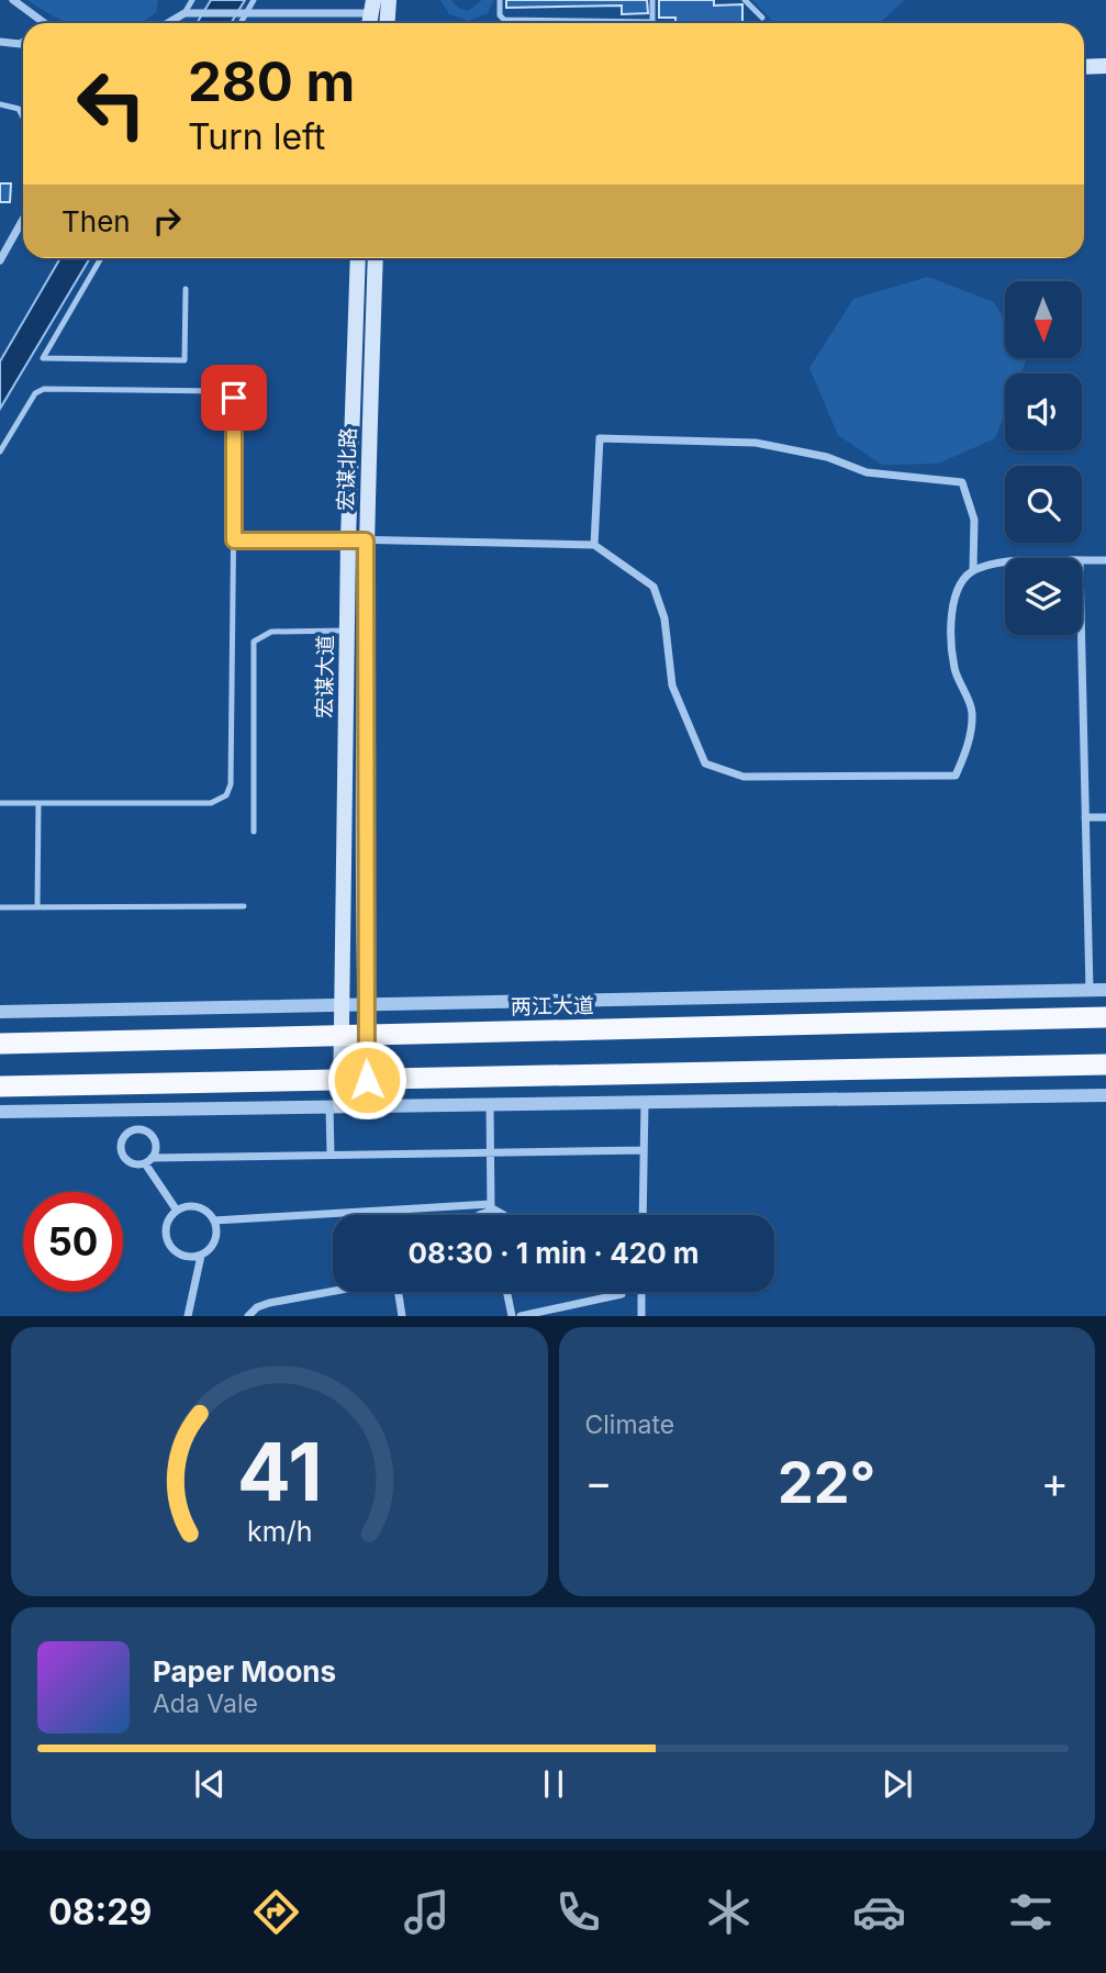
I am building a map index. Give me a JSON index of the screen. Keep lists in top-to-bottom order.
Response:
{
  "streets": {
    "highway": ["两江大道"],
    "main road": ["宏谋北路", "宏谋大道"]
  },
  "crossings": [
    ["宏谋北路", "两江大道"],
    ["宏谋大道", "两江大道"]
  ],
  "north": "bottom",
  "page": {
    "turn": ["280 m", "Turn left"],
    "then": "Then",
    "limit": "50",
    "trip": "08:30 · 1 min · 420 m",
    "tile": "Climate",
    "heat": ["−", "22°", "+"],
    "song": ["Paper Moons", "Ada Vale"],
    "tabs": "08:29",
    "gauge": ["41", "km/h"]
  }
}
